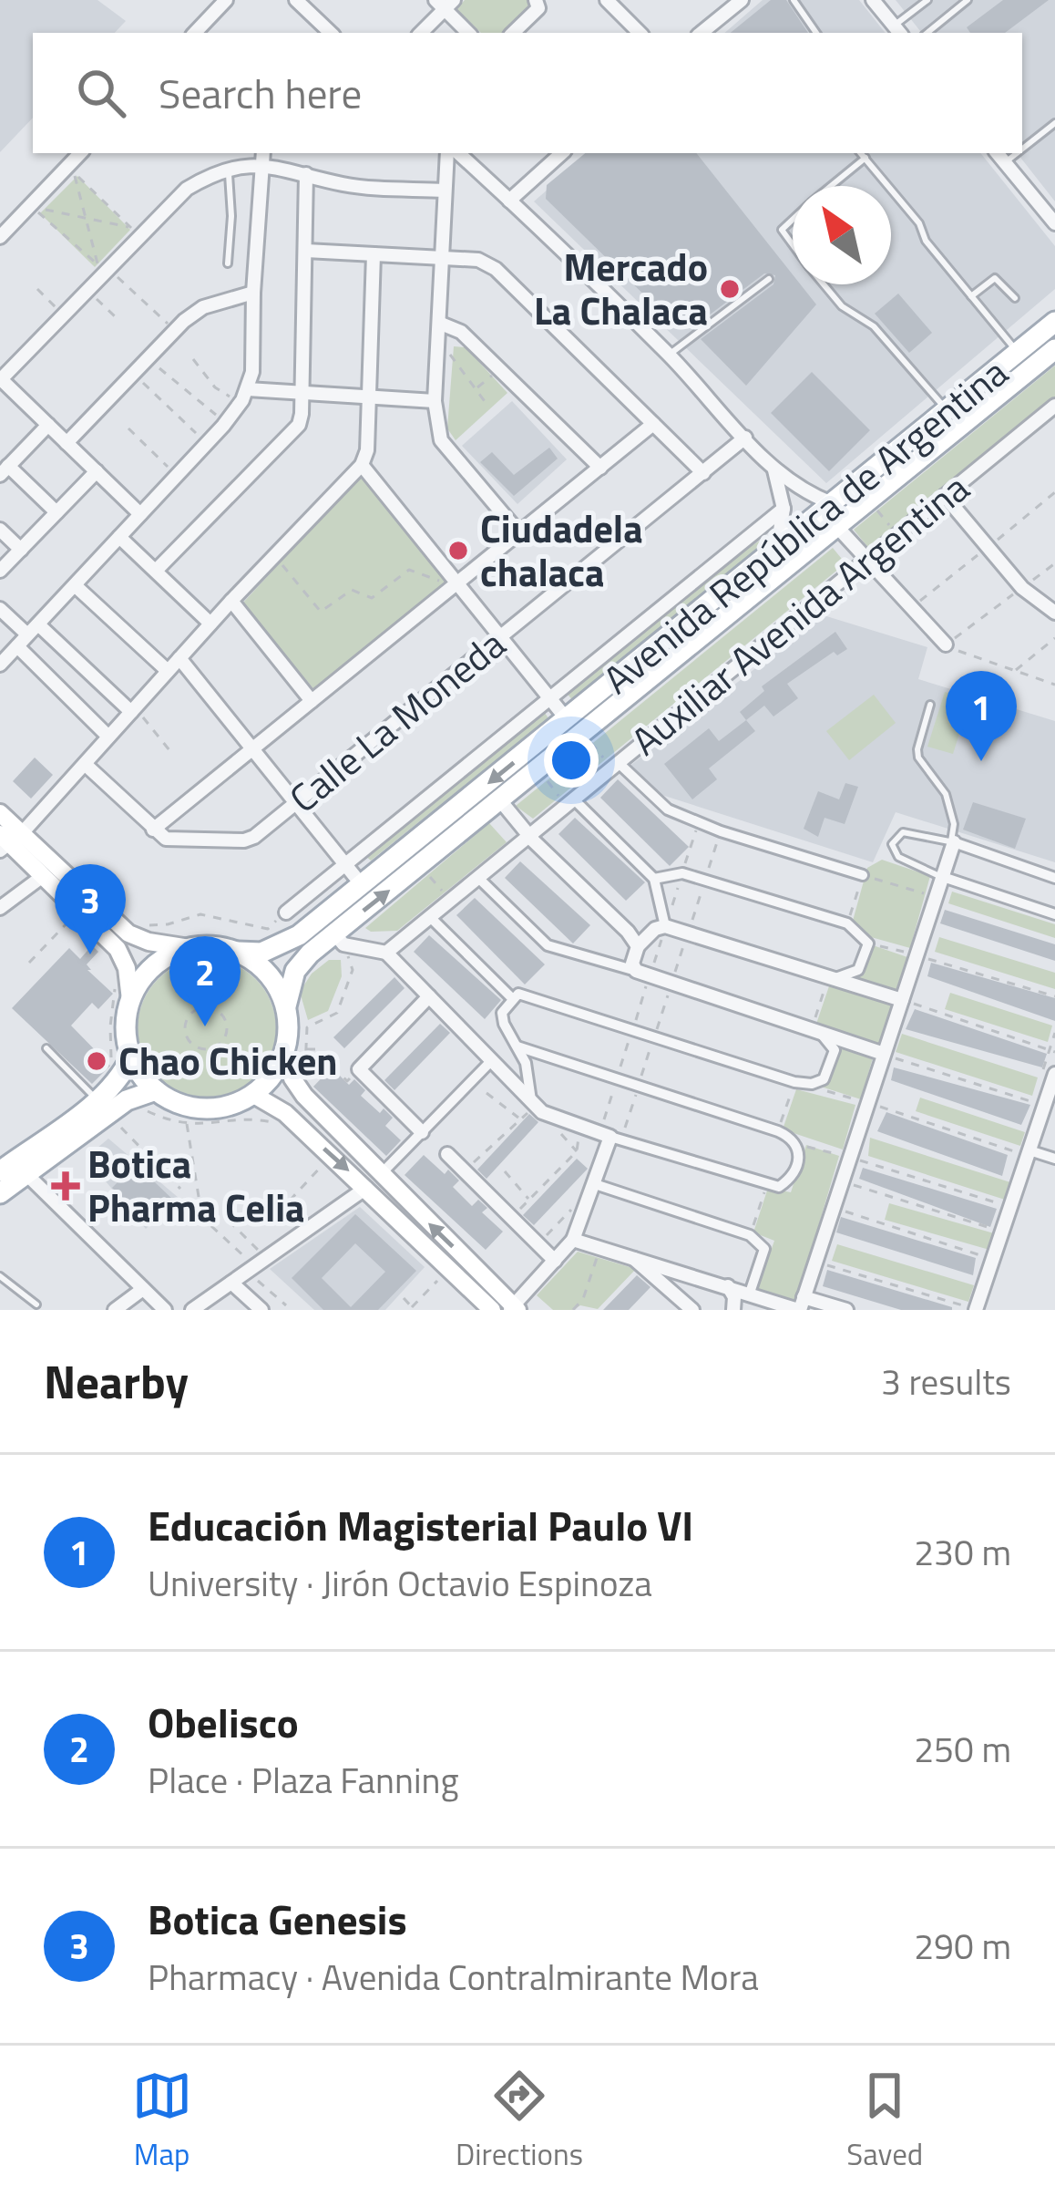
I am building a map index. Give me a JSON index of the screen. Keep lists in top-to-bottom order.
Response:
{
  "streets": {
    "main road": ["Avenida República de Argentina"],
    "street": ["Auxiliar Avenida Argentina", "Calle La Moneda"]
  },
  "places": {
    "other": ["Mercado La Chalaca", "Ciudadela chalaca", "Chao Chicken"],
    "health": ["Botica Pharma Celia"]
  },
  "north": "top left",
  "page": {
    "search": "Search here",
    "pins": ["1", "3", "2"],
    "heading": ["Nearby", "3 results"],
    "list": [
      {
        "mark": "1",
        "name": "Educación Magisterial Paulo VI",
        "note": "University · Jirón Octavio Espinoza",
        "value": "230 m"
      },
      {
        "mark": "2",
        "name": "Obelisco",
        "note": "Place · Plaza Fanning",
        "value": "250 m"
      },
      {
        "mark": "3",
        "name": "Botica Genesis",
        "note": "Pharmacy · Avenida Contralmirante Mora",
        "value": "290 m"
      }
    ],
    "nav": ["Map", "Directions", "Saved"]
  }
}
